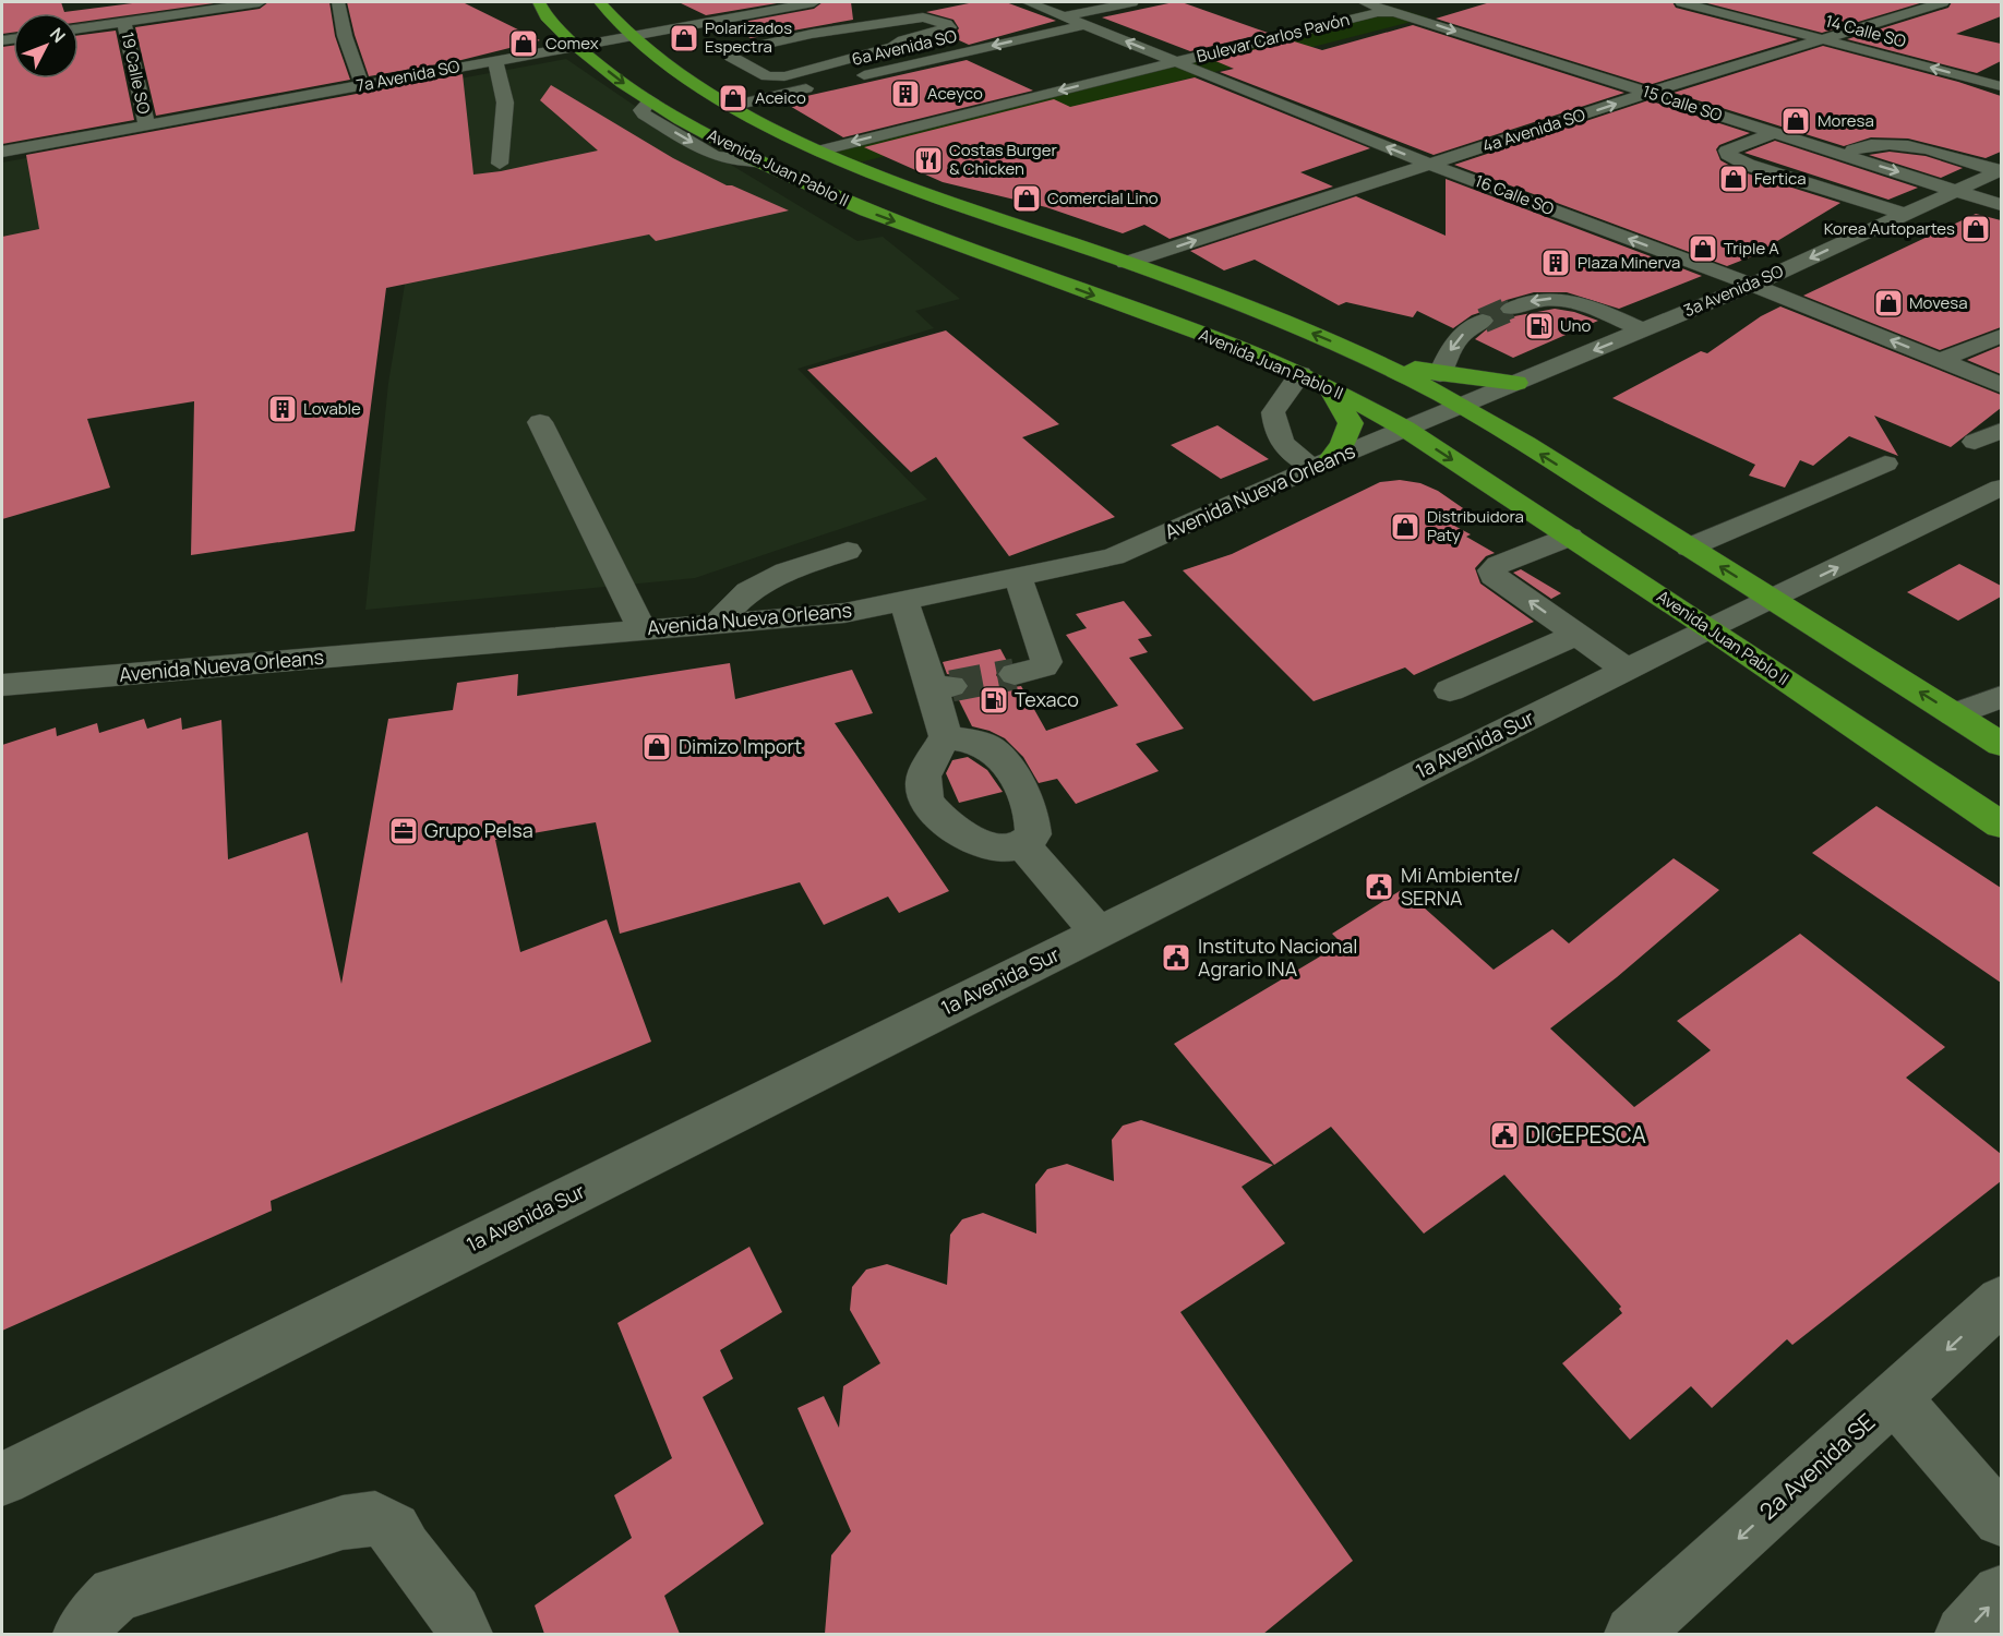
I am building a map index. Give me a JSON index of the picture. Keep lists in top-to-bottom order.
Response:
{
  "streets": {
    "highway": ["Avenida Juan Pablo II"],
    "street": [
      "14 Calle SO",
      "Bulevar Carlos Pavón",
      "6a Avenida SO",
      "19 Calle SO",
      "7a Avenida SO",
      "15 Calle SO",
      "4a Avenida SO",
      "16 Calle SO",
      "3a Avenida SO",
      "Avenida Nueva Orleans",
      "1a Avenida Sur",
      "2a Avenida SE"
    ]
  },
  "crossings": [
    ["14 Calle SO", "4a Avenida SO"],
    ["Bulevar Carlos Pavón", "15 Calle SO"],
    ["Bulevar Carlos Pavón", "Avenida Juan Pablo II"],
    ["Bulevar Carlos Pavón", "16 Calle SO"],
    ["6a Avenida SO", "16 Calle SO"],
    ["19 Calle SO", "7a Avenida SO"],
    ["7a Avenida SO", "Avenida Juan Pablo II"],
    ["15 Calle SO", "4a Avenida SO"],
    ["15 Calle SO", "3a Avenida SO"],
    ["4a Avenida SO", "Avenida Juan Pablo II"],
    ["4a Avenida SO", "16 Calle SO"],
    ["Avenida Juan Pablo II", "3a Avenida SO"],
    ["Avenida Juan Pablo II", "Avenida Nueva Orleans"],
    ["Avenida Juan Pablo II", "1a Avenida Sur"],
    ["16 Calle SO", "3a Avenida SO"],
    ["3a Avenida SO", "Avenida Nueva Orleans"]
  ],
  "one_way": ["4a Avenida SO", "2a Avenida SE"],
  "places": {
    "shop": [
      "Polarizados Espectra",
      "Comex",
      "Aceico",
      "Moresa",
      "Fertica",
      "Comercial Lino",
      "Korea Autopartes",
      "Triple A",
      "Movesa",
      "Distribuidora Paty",
      "Dimizo Import"
    ],
    "building": ["Aceyco", "Plaza Minerva", "Lovable"],
    "restaurant": ["Costas Burger & Chicken"],
    "fuel station": ["Uno", "Texaco"],
    "office": ["Grupo Pelsa"],
    "public building": ["Mi Ambiente/ SERNA", "Instituto Nacional Agrario INA", "DIGEPESCA"]
  },
  "north": "top right"
}
